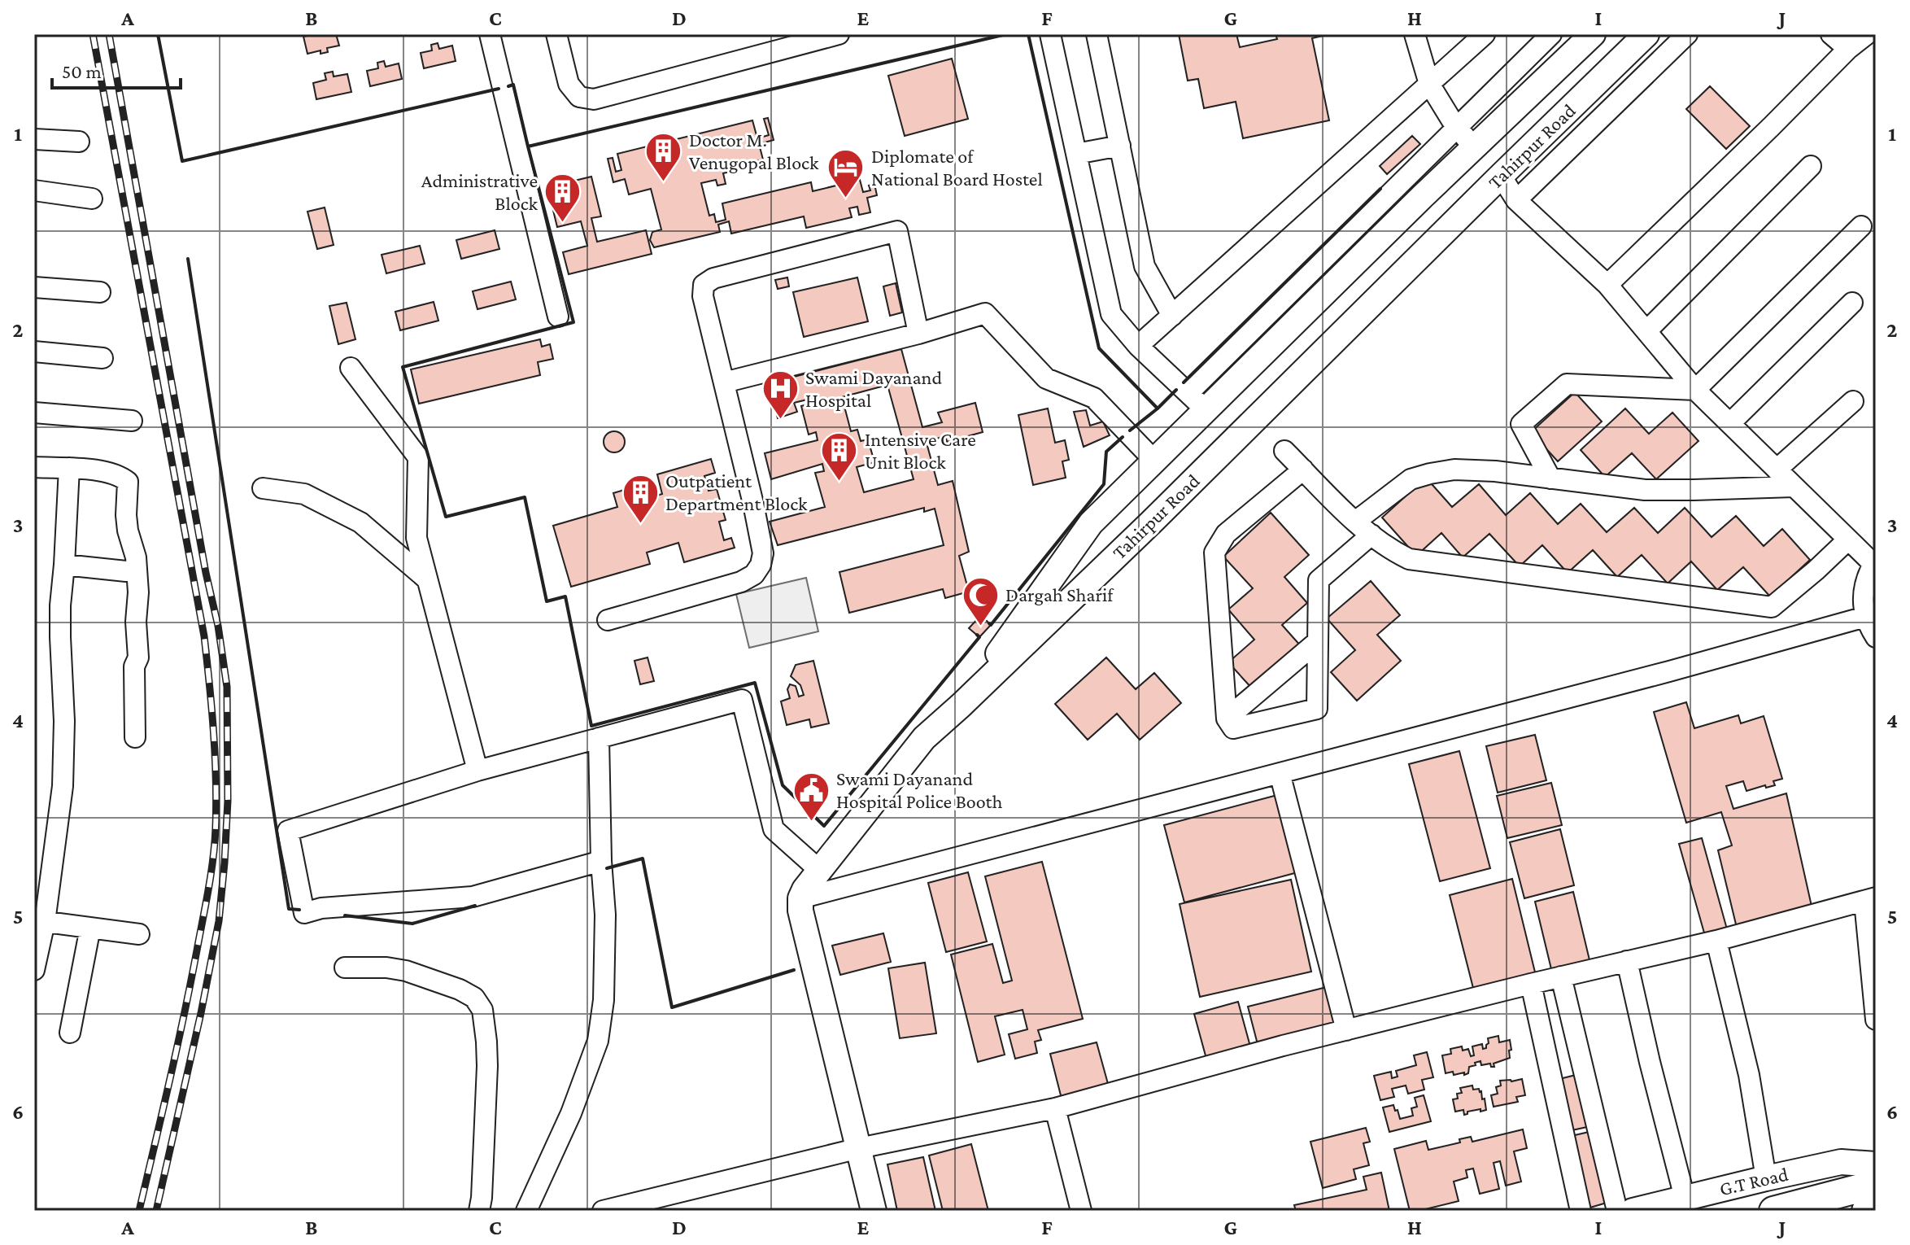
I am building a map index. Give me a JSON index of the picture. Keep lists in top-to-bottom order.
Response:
{
  "streets": {
    "main road": ["Tahirpur Road", "G.T Road"]
  },
  "places": {
    "building": [
      "Doctor M. Venugopal Block",
      "Administrative Block",
      "Intensive Care Unit Block",
      "Outpatient Department Block"
    ],
    "hotel": ["Diplomate of National Board Hostel"],
    "hospital": ["Swami Dayanand Hospital"],
    "mosque": ["Dargah Sharif"],
    "public building": ["Swami Dayanand Hospital Police Booth"]
  },
  "scale_bar": "50 m",
  "grid": {
    "columns": [
      "A",
      "B",
      "C",
      "D",
      "E",
      "F",
      "G",
      "H",
      "I",
      "J"
    ],
    "rows": [
      "1",
      "2",
      "3",
      "4",
      "5",
      "6"
    ]
  }
}
